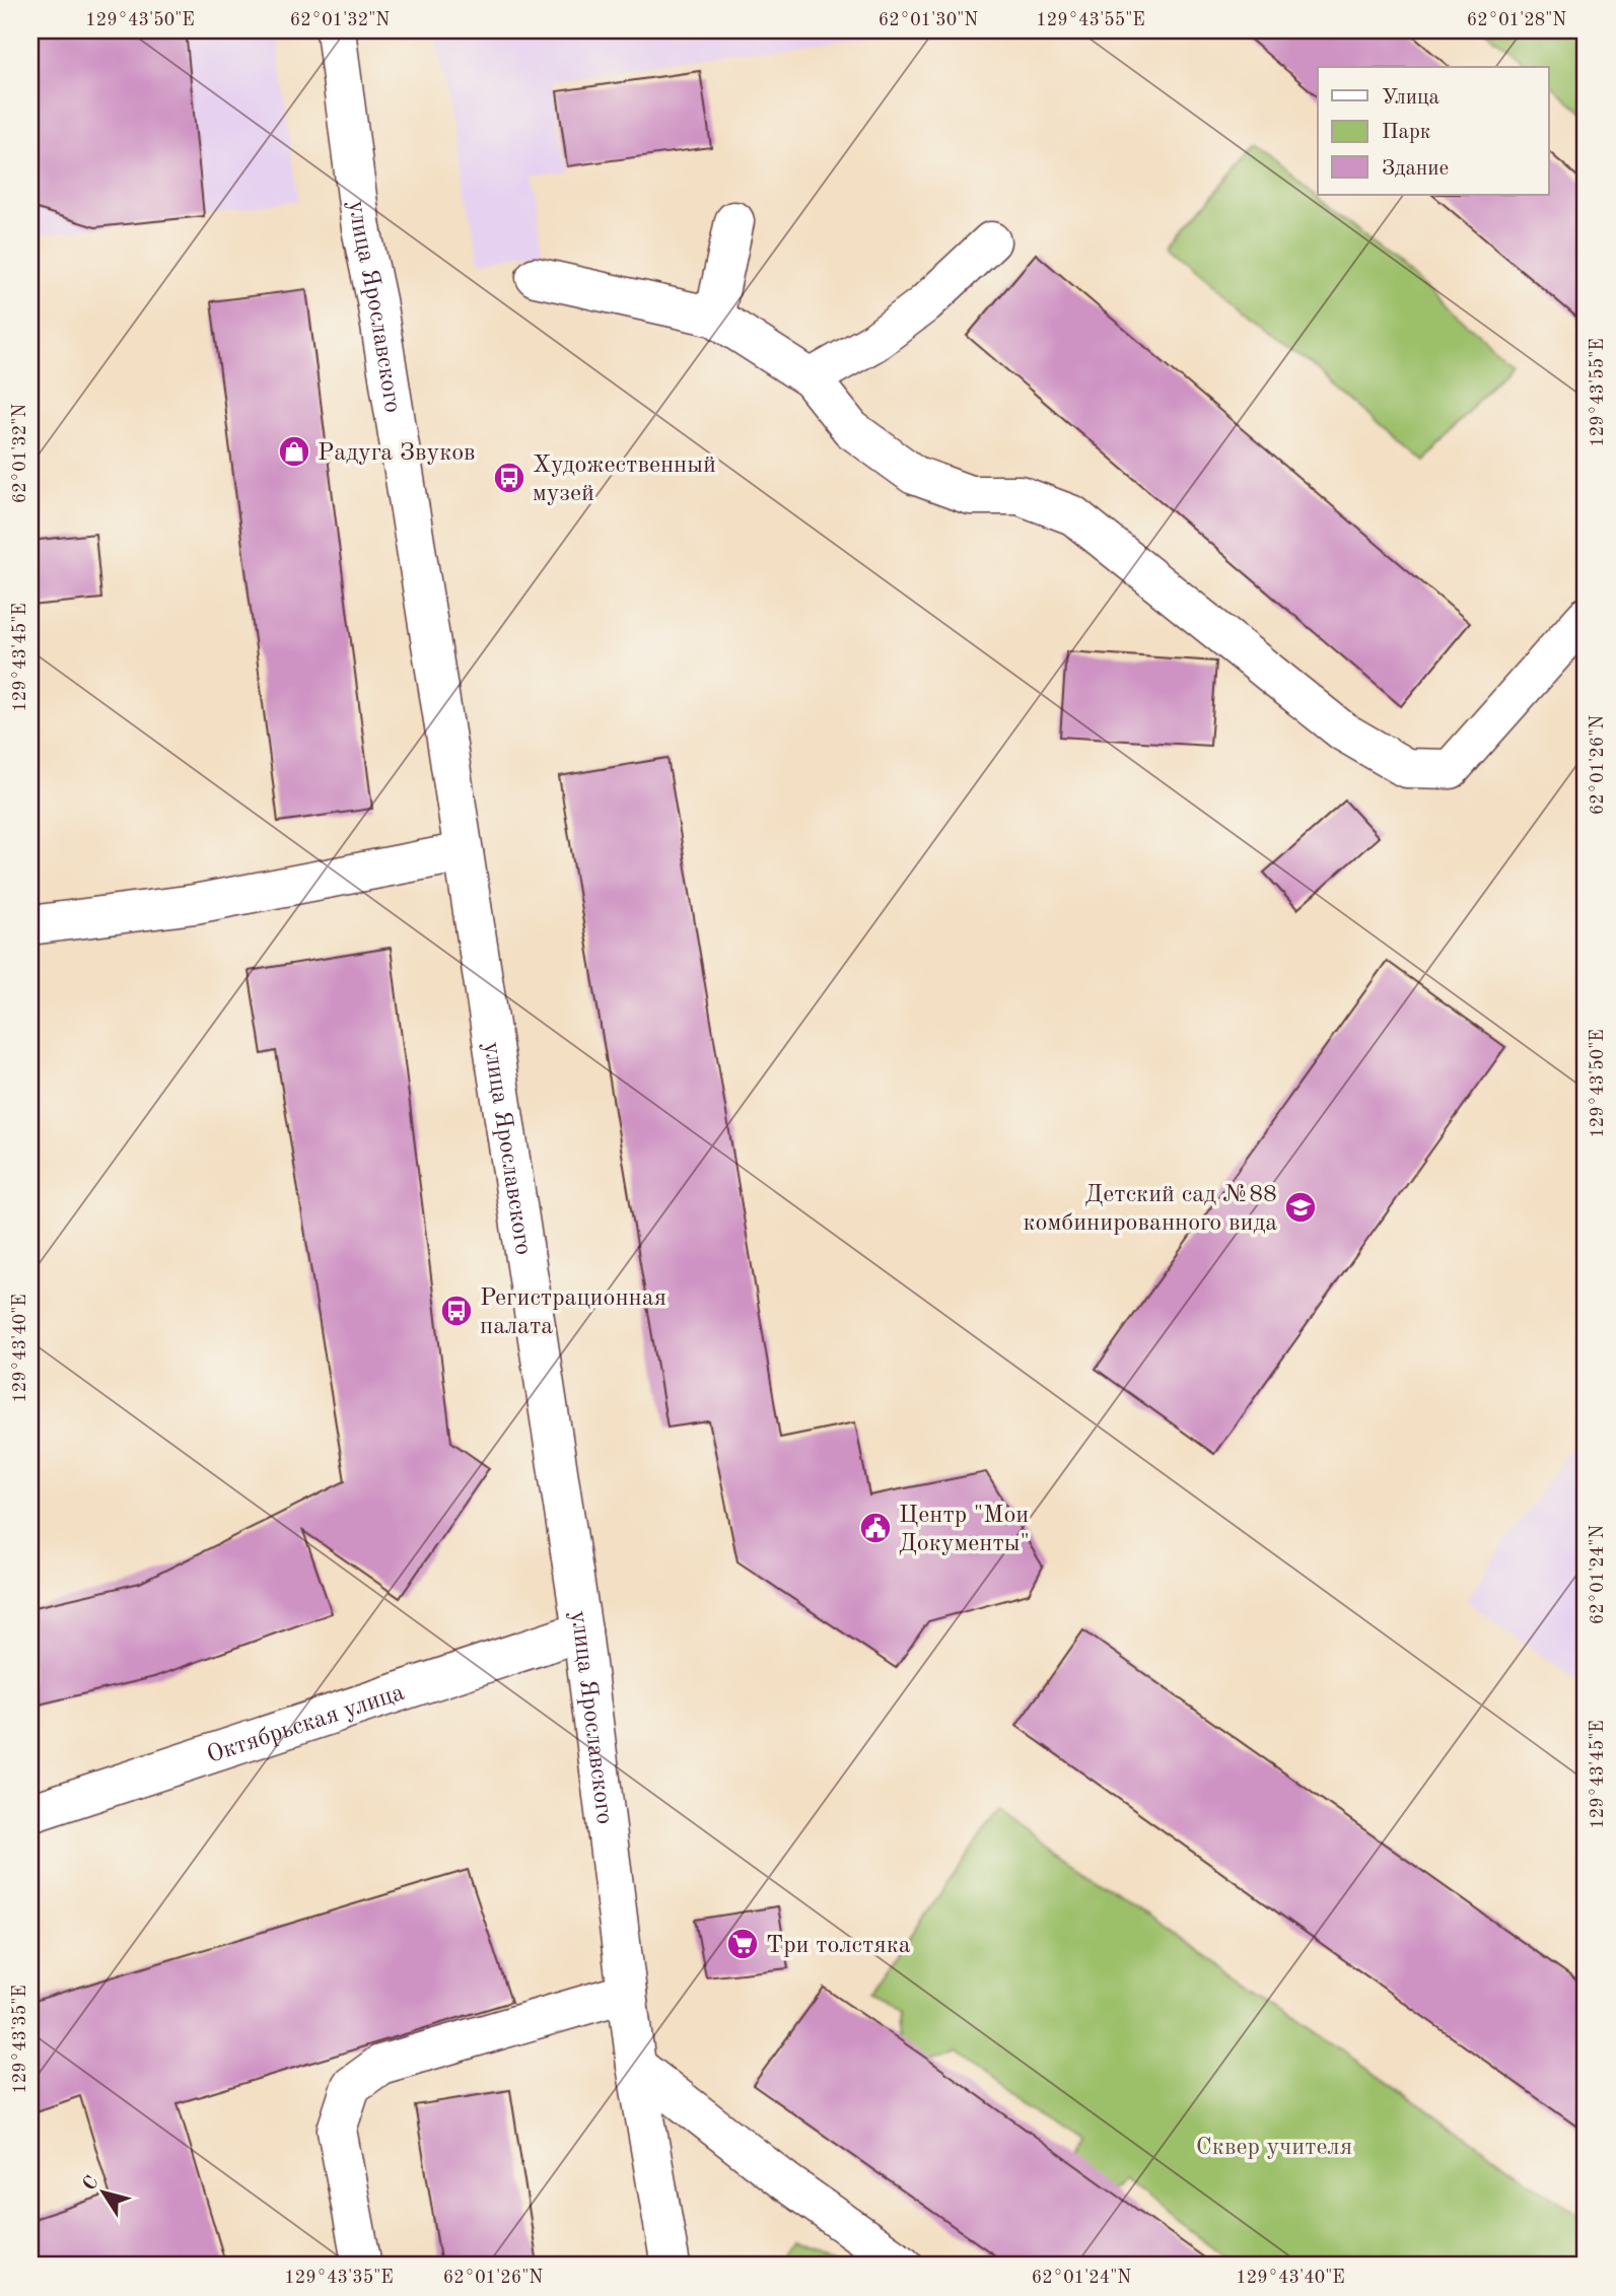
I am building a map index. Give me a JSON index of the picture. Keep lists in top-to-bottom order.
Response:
{
  "streets": {
    "street": ["улица Ярославского", "Октябрьская улица"]
  },
  "crossings": [
    ["улица Ярославского", "Октябрьская улица"]
  ],
  "parks": ["Сквер учителя"],
  "places": {
    "shop": ["Радуга Звуков"],
    "bus stop": ["Художественный музей", "Регистрационная палата"],
    "school or university": ["Детский сад №88 комбинированного вида"],
    "public building": ["Центр \"Мои Документы\""],
    "supermarket": ["Три толстяка"]
  },
  "legend": ["Улица", "Парк", "Здание"],
  "north": "top left",
  "coordinates": [
    "129°43'50\"E",
    "62°01'32\"N",
    "62°01'30\"N",
    "129°43'55\"E",
    "62°01'28\"N",
    "129°43'45\"E",
    "62°01'26\"N",
    "129°43'40\"E",
    "62°01'24\"N",
    "129°43'35\"E"
  ]
}
